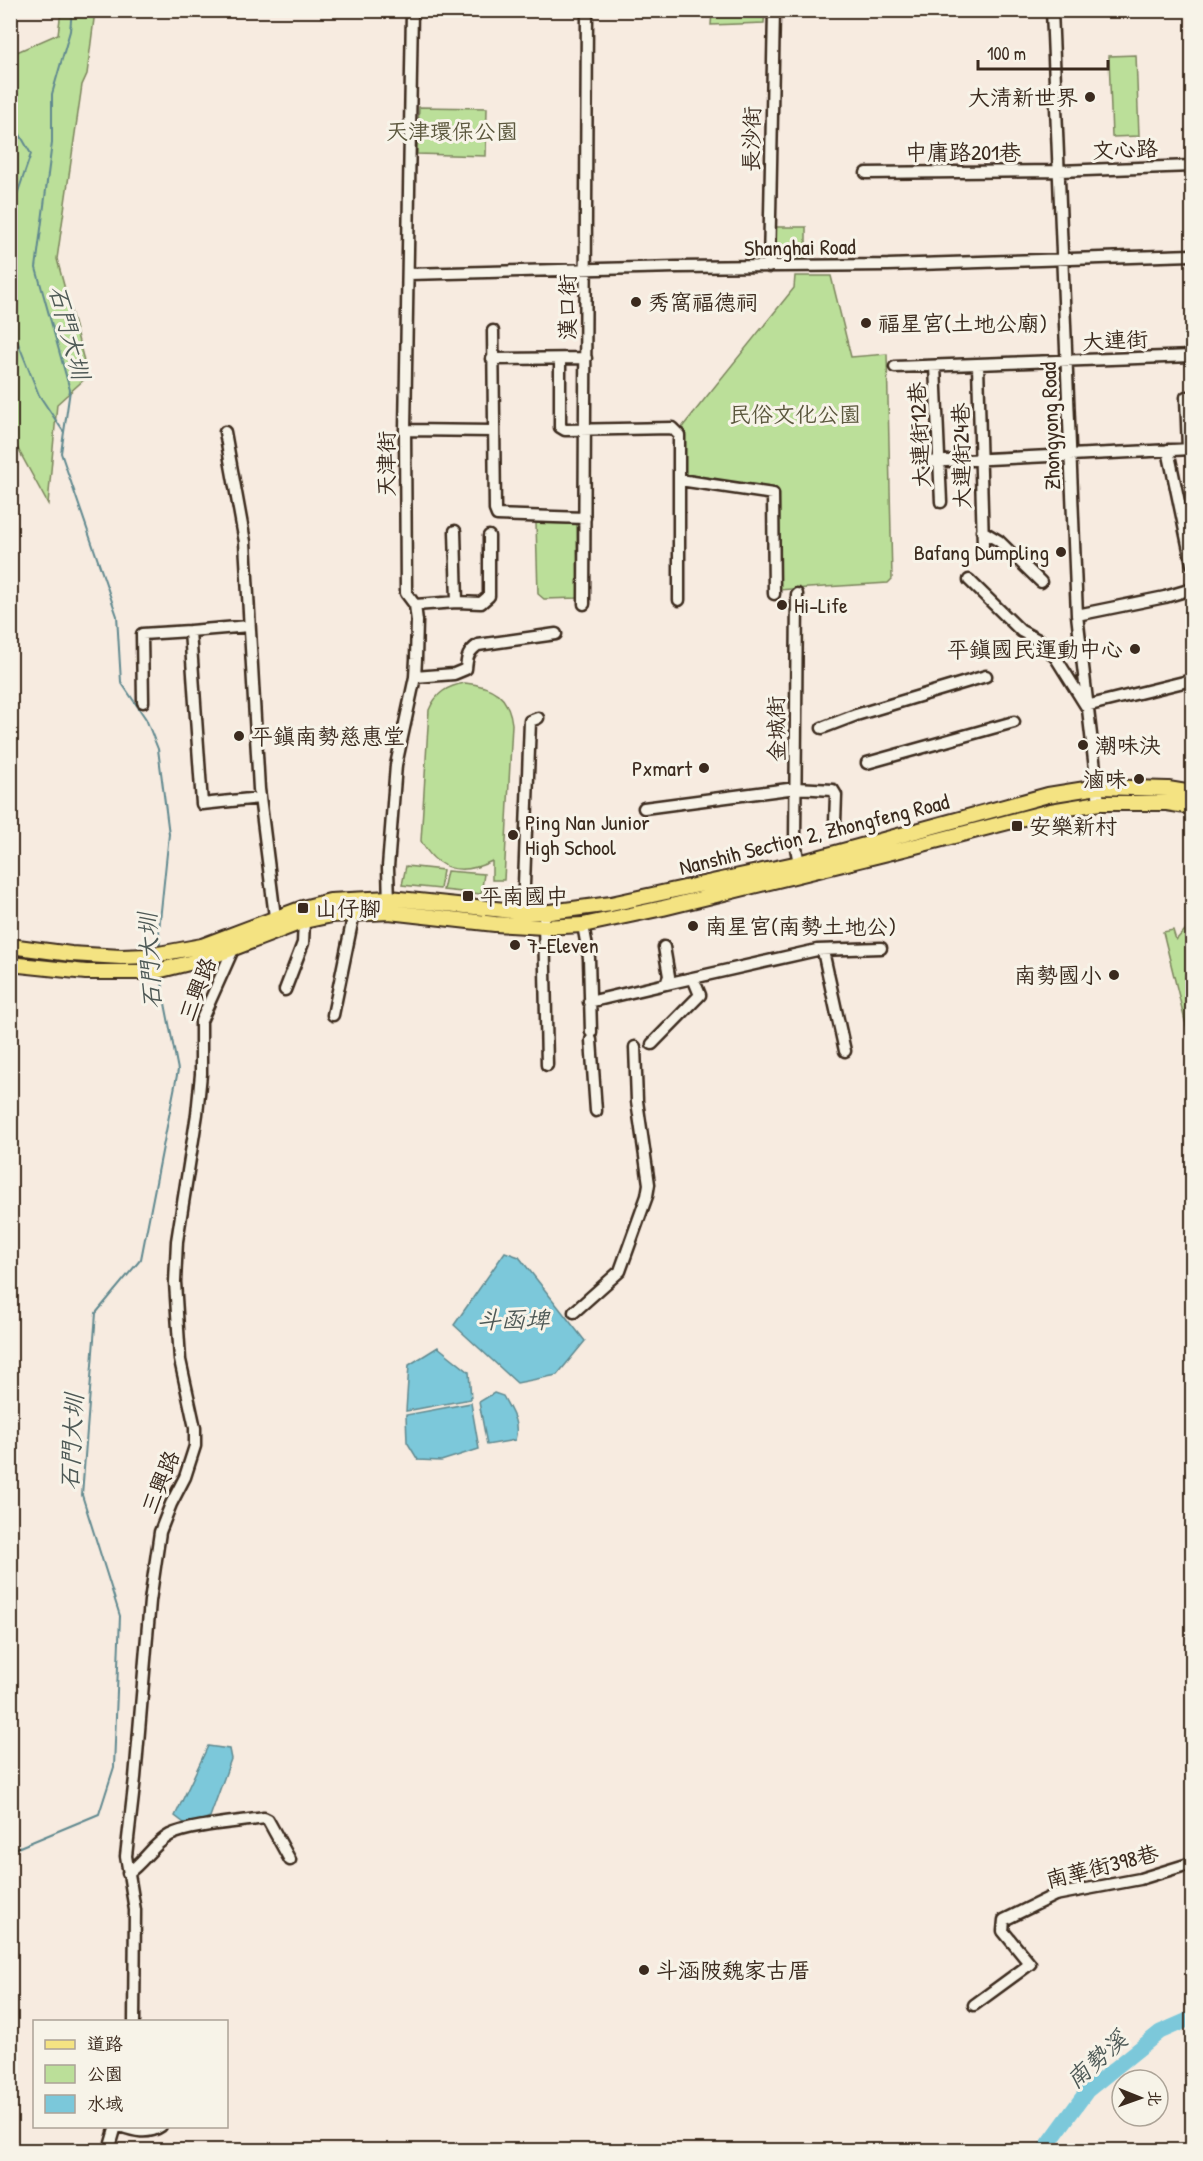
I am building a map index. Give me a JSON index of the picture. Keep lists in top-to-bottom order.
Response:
{
  "streets": {
    "main road": ["Nanshih Section 2, Zhongfeng Road"],
    "street": [
      "長沙街",
      "文心路",
      "中庸路201巷",
      "Shanghai Road",
      "漢口街",
      "大連街",
      "Zhongyong Road",
      "大連街12巷",
      "大連街24巷",
      "天津街",
      "金城街",
      "三興路",
      "南華街398巷"
    ]
  },
  "crossings": [
    ["長沙街", "Shanghai Road"],
    ["文心路", "中庸路201巷"],
    ["文心路", "Zhongyong Road"],
    ["中庸路201巷", "Zhongyong Road"],
    ["Shanghai Road", "漢口街"],
    ["Shanghai Road", "Zhongyong Road"],
    ["Shanghai Road", "天津街"],
    ["大連街", "Zhongyong Road"],
    ["大連街", "大連街12巷"],
    ["大連街", "大連街24巷"],
    ["Zhongyong Road", "Nanshih Section 2, Zhongfeng Road"],
    ["天津街", "Nanshih Section 2, Zhongfeng Road"],
    ["金城街", "Nanshih Section 2, Zhongfeng Road"],
    ["Nanshih Section 2, Zhongfeng Road", "三興路"]
  ],
  "water": ["石門大圳", "斗函埤", "南勢溪"],
  "parks": ["天津環保公園", "民俗文化公園"],
  "places": {
    "other": [
      "大清新世界",
      "秀窩福德祠",
      "福星宮(土地公廟)",
      "Bafang Dumpling",
      "Hi-Life",
      "平鎮國民運動中心",
      "平鎮南勢慈惠堂",
      "潮味決",
      "Pxmart",
      "滷味",
      "Ping Nan Junior High School",
      "南星宮(南勢土地公)",
      "7-Eleven",
      "南勢國小",
      "斗涵陂魏家古厝"
    ],
    "transit": ["安樂新村", "平南國中", "山仔腳"]
  },
  "legend": ["道路", "公園", "水域"],
  "scale_bar": "100 m",
  "north": "right"
}
